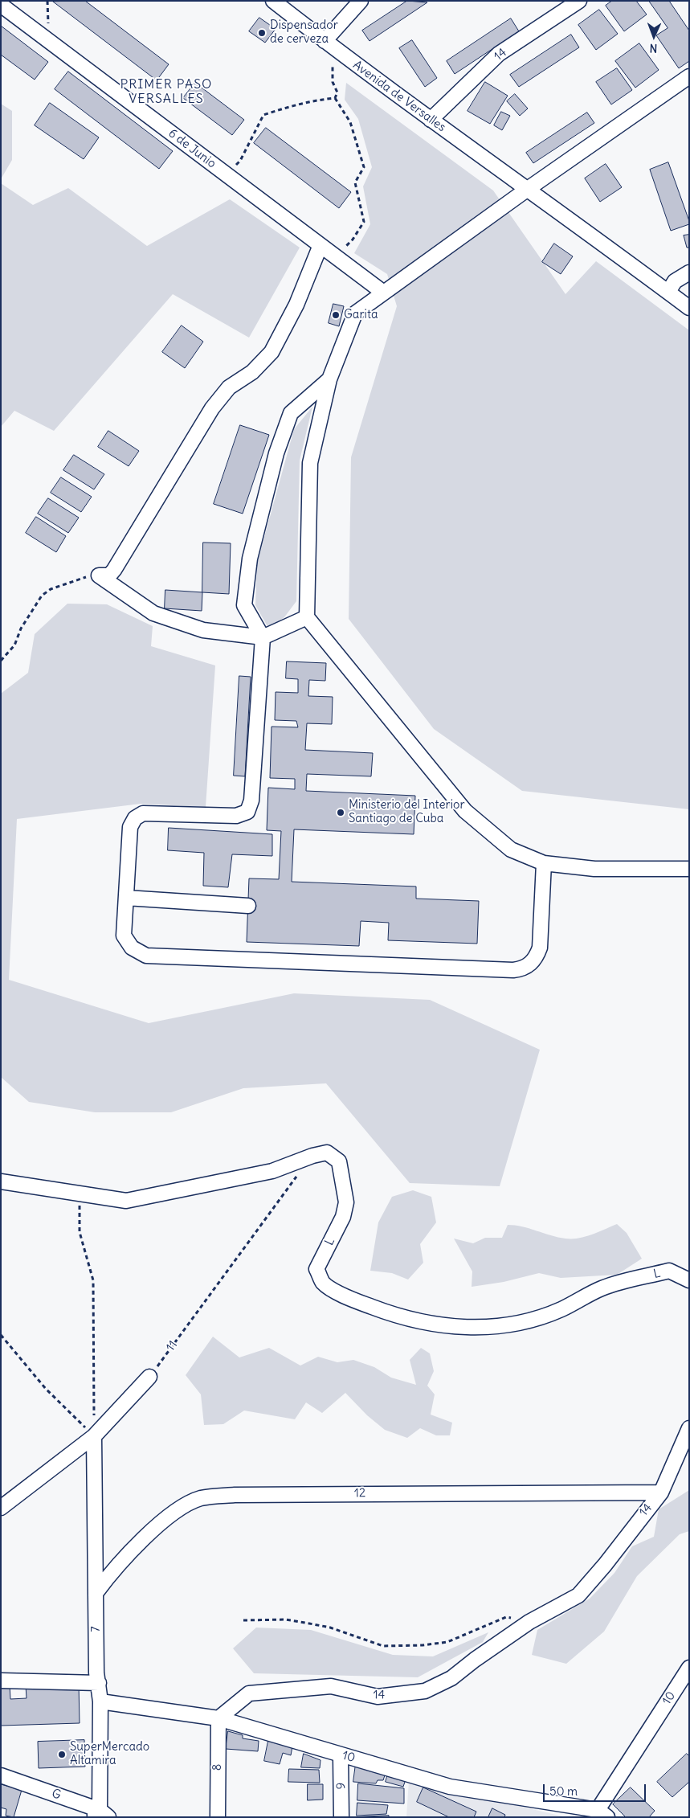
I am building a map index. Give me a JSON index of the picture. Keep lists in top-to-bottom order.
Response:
{
  "streets": {
    "street": [
      "14",
      "Avenida de Versalles",
      "6 de Junio",
      "L",
      "12",
      "7",
      "10",
      "8",
      "9",
      "G"
    ],
    "path": ["11"]
  },
  "crossings": [
    ["14", "Avenida de Versalles"],
    ["14", "12"],
    ["14", "10"],
    ["14", "8"],
    ["12", "7"],
    ["7", "10"],
    ["7", "G"],
    ["10", "8"],
    ["10", "9"]
  ],
  "districts": ["PRIMER PASO VERSALLES"],
  "places": [
    "Dispensador de cerveza",
    "Garita",
    "Ministerio del Interior Santiago de Cuba",
    "SuperMercado Altamira"
  ],
  "scale_bar": "50 m",
  "north": "bottom"
}
